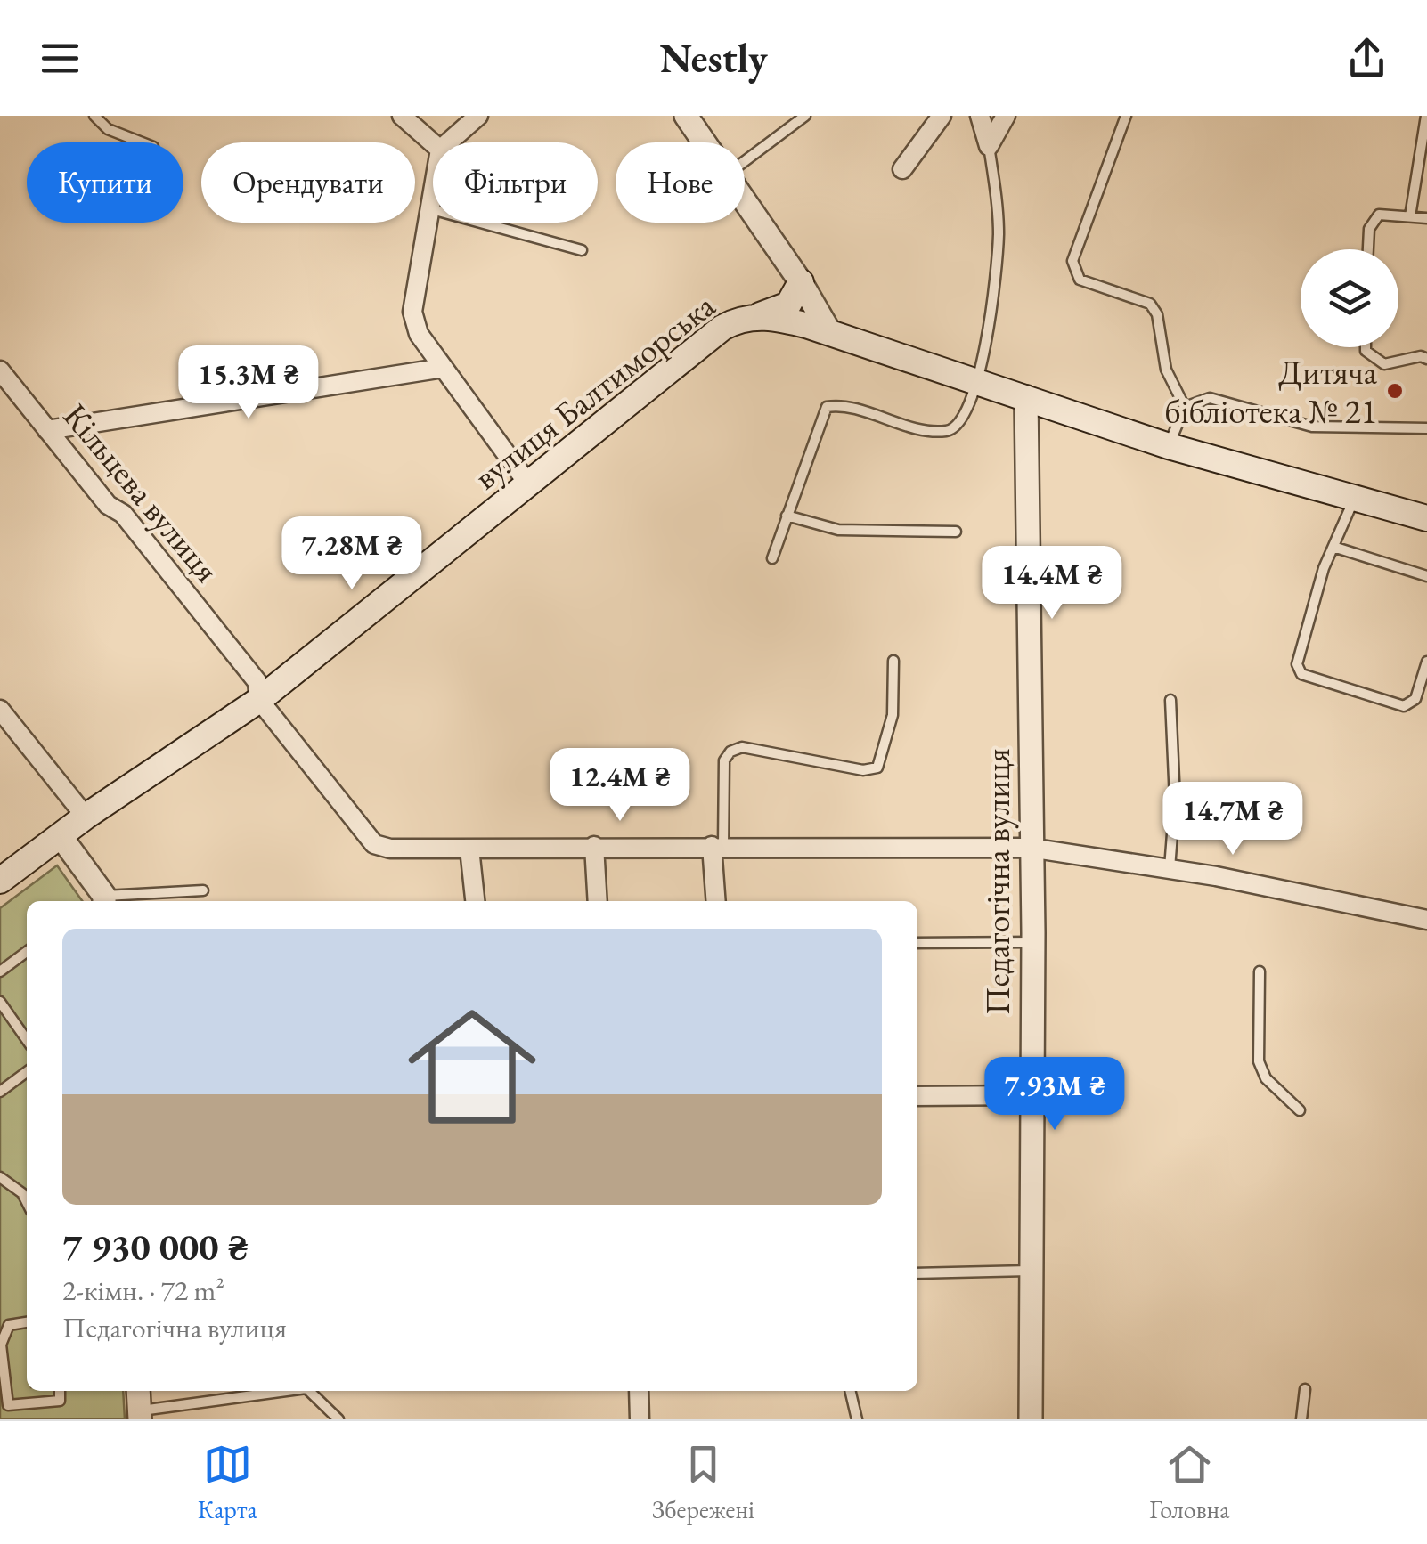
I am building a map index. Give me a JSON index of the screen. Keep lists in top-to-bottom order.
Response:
{
  "streets": {
    "main road": ["вулиця Балтиморська"],
    "street": ["Кільцева вулиця", "Педагогічна вулиця"]
  },
  "crossings": [
    ["вулиця Балтиморська", "Кільцева вулиця"],
    ["вулиця Балтиморська", "Педагогічна вулиця"],
    ["Кільцева вулиця", "Педагогічна вулиця"]
  ],
  "places": ["Дитяча бібліотека № 21"],
  "page": {
    "header": "Nestly",
    "chip": [
      "Купити",
      "Орендувати",
      "Фільтри",
      "Нове"
    ],
    "price": [
      "15.3M ₴",
      "7.28M ₴",
      "14.4M ₴",
      "12.4M ₴",
      "14.7M ₴",
      "7.93M ₴"
    ],
    "list": [
      {
        "name": "7 930 000 ₴",
        "note": "2-кімн. · 72 m² · Педагогічна вулиця"
      }
    ],
    "tabs": ["Карта", "Збережені", "Головна"]
  }
}
